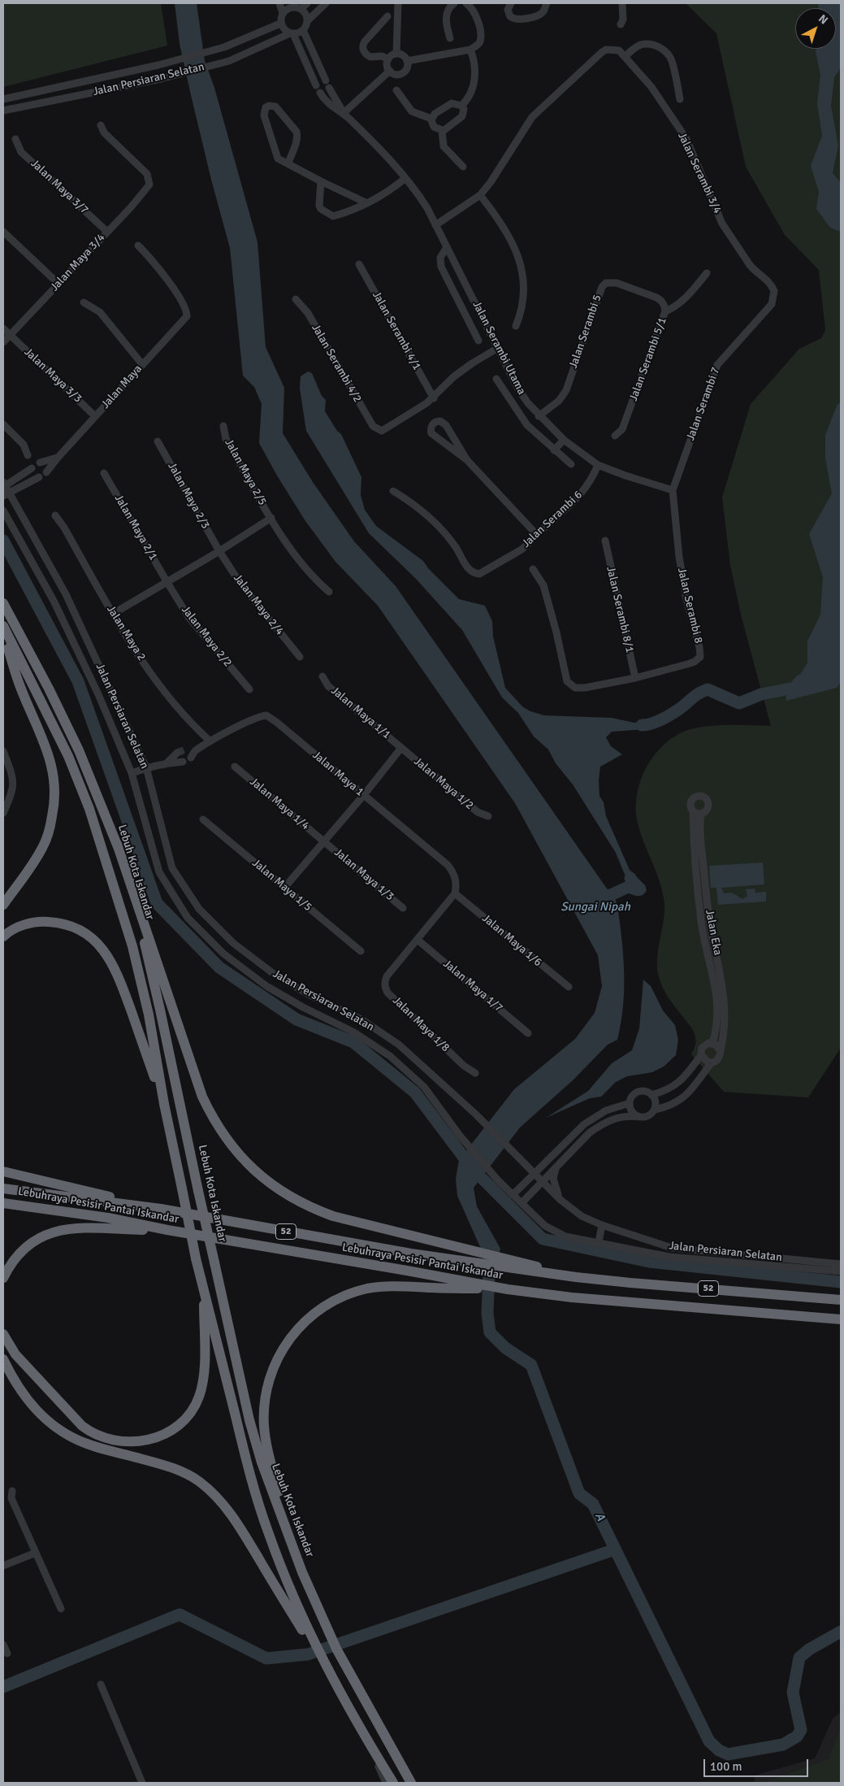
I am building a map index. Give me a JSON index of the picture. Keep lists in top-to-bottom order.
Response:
{
  "streets": {
    "highway": ["Lebuh Kota Iskandar", "Lebuhraya Pesisir Pantai Iskandar", "52"],
    "street": [
      "Jalan Persiaran Selatan",
      "Jalan Serambi 3/4",
      "Jalan Maya 3/7",
      "Jalan Maya 3/4",
      "Jalan Serambi 4/1",
      "Jalan Serambi 5",
      "Jalan Serambi Utama",
      "Jalan Serambi 5/1",
      "Jalan Serambi 4/2",
      "Jalan Maya 3/3",
      "Jalan Maya",
      "Jalan Serambi 7",
      "Jalan Maya 2/5",
      "Jalan Maya 2/3",
      "Jalan Serambi 6",
      "Jalan Maya 2/1",
      "Jalan Maya 2/4",
      "Jalan Serambi 8",
      "Jalan Serambi 8/1",
      "Jalan Maya 2",
      "Jalan Maya 2/2",
      "Jalan Maya 1/1",
      "Jalan Maya 1",
      "Jalan Maya 1/2",
      "Jalan Maya 1/4",
      "Jalan Maya 1/3",
      "Jalan Maya 1/5",
      "Jalan Eka",
      "Jalan Maya 1/6",
      "Jalan Maya 1/7",
      "Jalan Maya 1/8"
    ]
  },
  "crossings": [
    ["Jalan Persiaran Selatan", "Jalan Eka"],
    ["Jalan Serambi 3/4", "Jalan Serambi 7"],
    ["Jalan Maya 3/7", "Jalan Maya 3/4"],
    ["Jalan Maya 3/4", "Jalan Maya 3/3"],
    ["Jalan Serambi 4/1", "Jalan Serambi 4/2"],
    ["Jalan Serambi 5", "Jalan Serambi Utama"],
    ["Jalan Serambi 5", "Jalan Serambi 5/1"],
    ["Jalan Serambi Utama", "Jalan Serambi 7"],
    ["Jalan Serambi Utama", "Jalan Serambi 6"],
    ["Jalan Serambi Utama", "Jalan Serambi 8"],
    ["Jalan Maya 3/3", "Jalan Maya"],
    ["Jalan Serambi 7", "Jalan Serambi 8"],
    ["Jalan Maya 2/3", "Jalan Maya 2/4"],
    ["Jalan Maya 2/1", "Jalan Maya 2/2"],
    ["Jalan Serambi 8", "Jalan Serambi 8/1"],
    ["Jalan Maya 2", "Jalan Maya 1"],
    ["Jalan Maya 1/1", "Jalan Maya 1/2"],
    ["Jalan Maya 1", "Jalan Maya 1/6"],
    ["Jalan Maya 1", "Jalan Maya 1/8"],
    ["Jalan Maya 1/4", "Jalan Maya 1/3"],
    ["Jalan Maya 1/6", "Jalan Maya 1/8"],
    ["Jalan Maya 1/7", "Jalan Maya 1/8"]
  ],
  "water": ["Sungai Nipah", "A"],
  "scale_bar": "100 m",
  "north": "top right"
}
